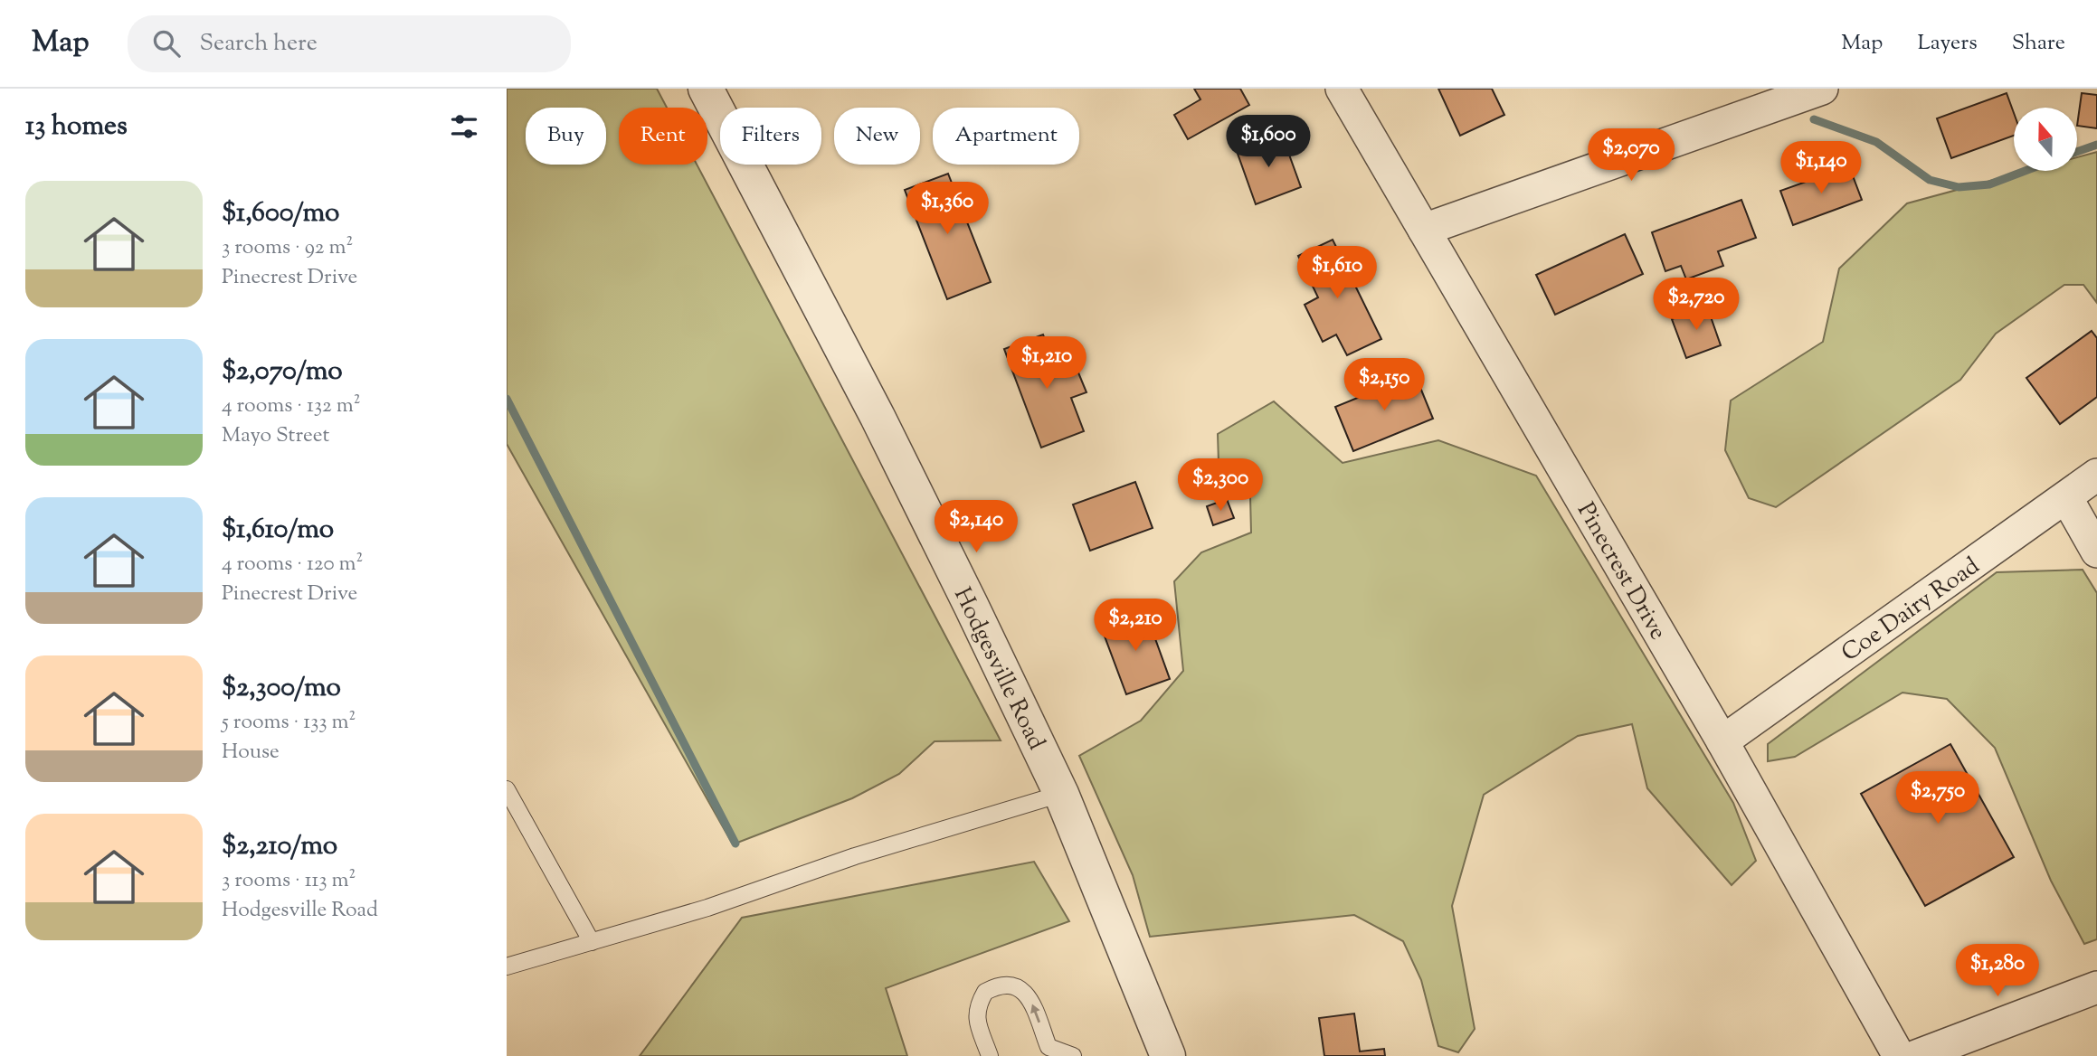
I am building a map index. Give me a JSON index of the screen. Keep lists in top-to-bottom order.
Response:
{
  "streets": {
    "street": ["Pinecrest Drive", "Coe Dairy Road", "Hodgesville Road"]
  },
  "crossings": [
    ["Pinecrest Drive", "Coe Dairy Road"]
  ],
  "north": "top",
  "page": {
    "header": "Map",
    "search": "Search here",
    "nav": ["Map", "Layers", "Share"],
    "heading": "13 homes",
    "chip": [
      "Buy",
      "Rent",
      "Filters",
      "New",
      "Apartment"
    ],
    "price": [
      "$1,600",
      "$2,070",
      "$1,140",
      "$1,360",
      "$1,610",
      "$2,720",
      "$1,210",
      "$2,150",
      "$2,300",
      "$2,140",
      "$2,210",
      "$2,750",
      "$1,280"
    ],
    "list": [
      {
        "name": "$1,600/mo",
        "note": "3 rooms · 92 m² · Pinecrest Drive"
      },
      {
        "name": "$2,070/mo",
        "note": "4 rooms · 132 m² · Mayo Street"
      },
      {
        "name": "$1,610/mo",
        "note": "4 rooms · 120 m² · Pinecrest Drive"
      },
      {
        "name": "$2,300/mo",
        "note": "5 rooms · 133 m² · House"
      },
      {
        "name": "$2,210/mo",
        "note": "3 rooms · 113 m² · Hodgesville Road"
      }
    ]
  }
}
